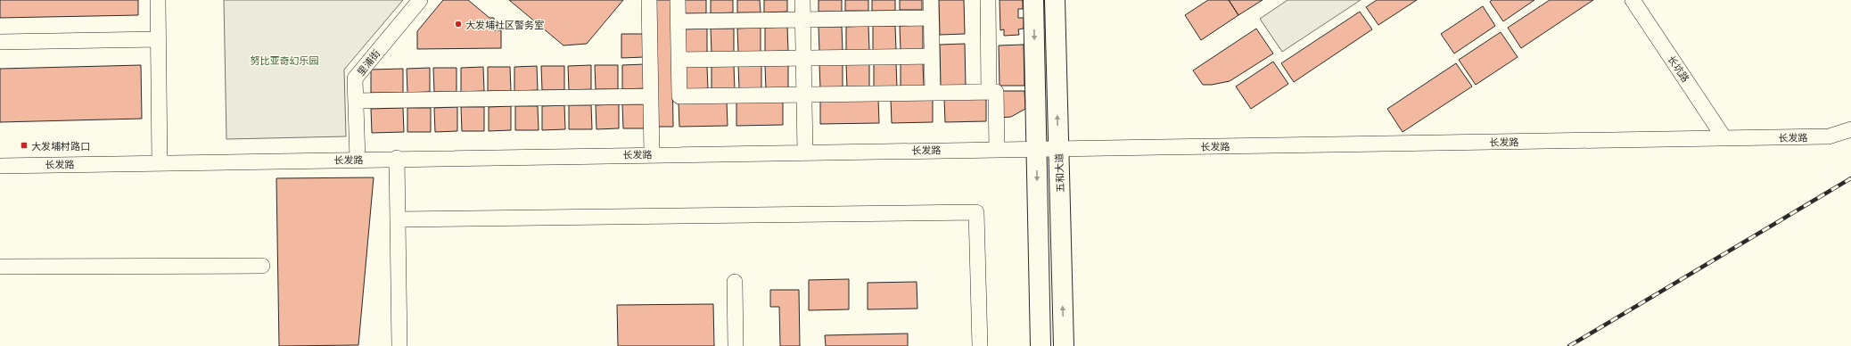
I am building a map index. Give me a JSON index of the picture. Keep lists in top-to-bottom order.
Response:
{
  "streets": {
    "main road": ["五和大道"],
    "street": ["里浦街", "长坑路", "长发路"]
  },
  "crossings": [
    ["里浦街", "长发路"],
    ["长坑路", "长发路"],
    ["长发路", "五和大道"]
  ],
  "parks": ["努比亚奇幻乐园"],
  "places": {
    "other": ["大发埔社区警务室"],
    "transit": ["大发埔村路口"]
  }
}
